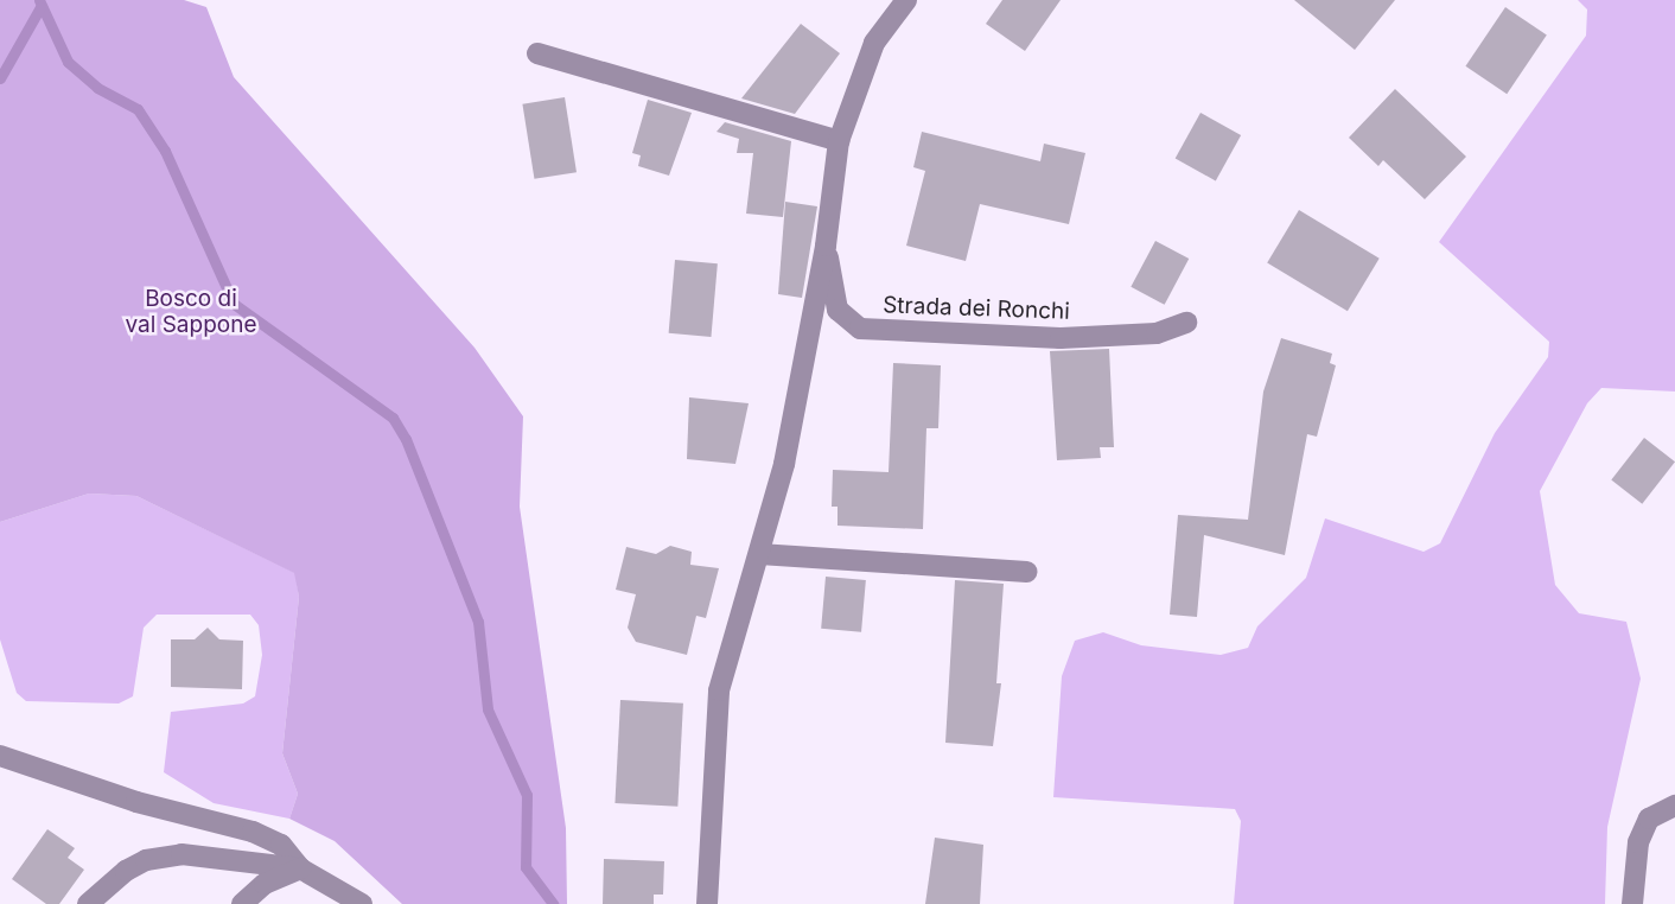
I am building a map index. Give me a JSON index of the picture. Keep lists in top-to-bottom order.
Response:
{
  "streets": {
    "street": ["Strada dei Ronchi"]
  },
  "parks": ["Bosco di val Sappone"]
}
